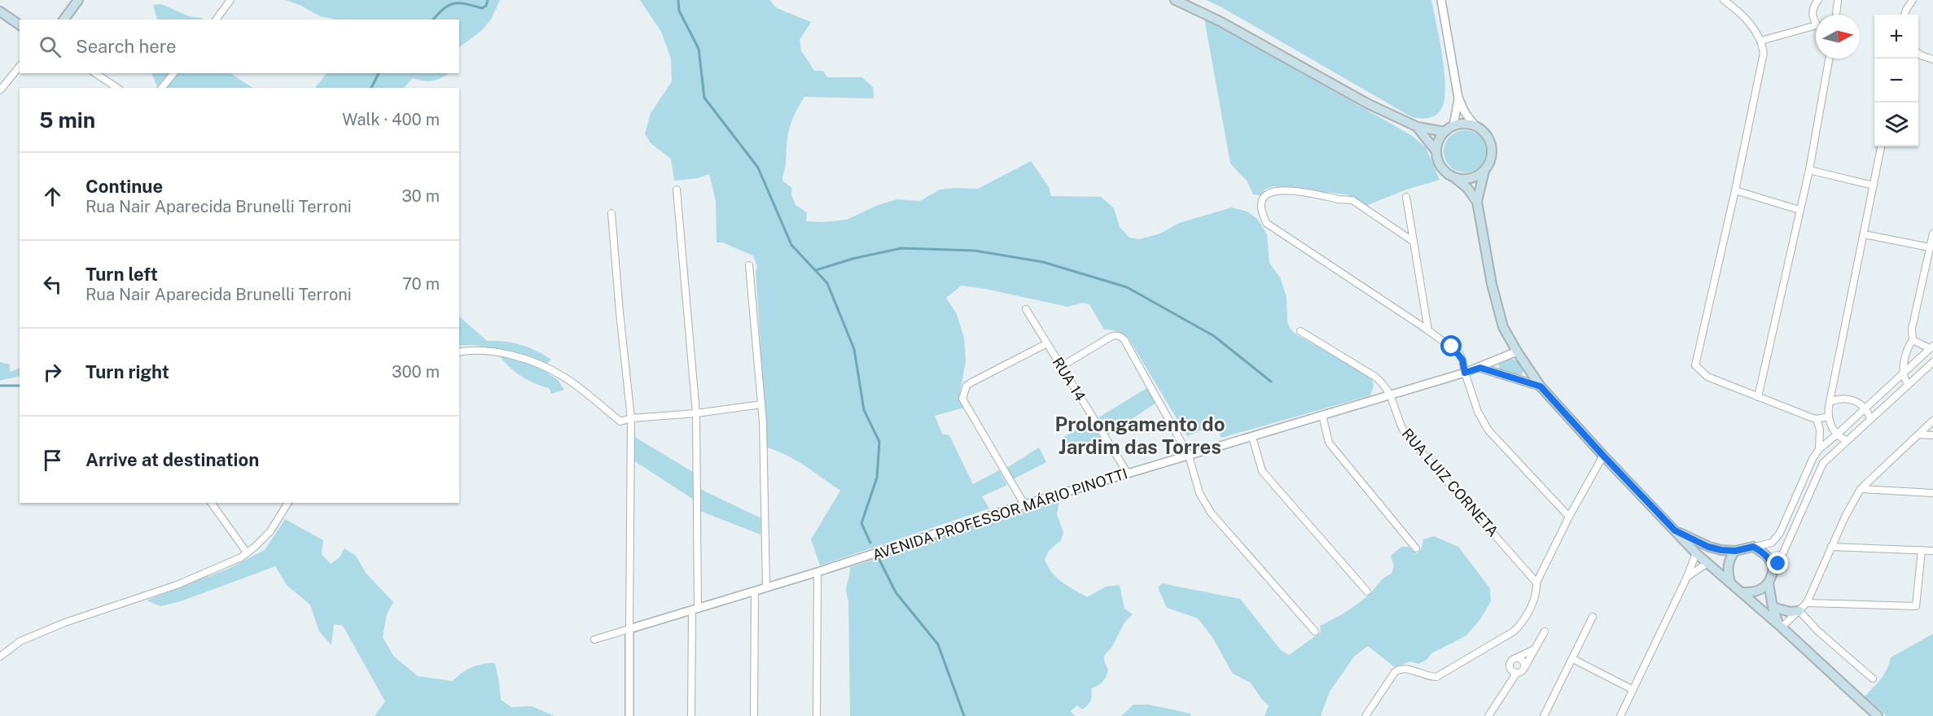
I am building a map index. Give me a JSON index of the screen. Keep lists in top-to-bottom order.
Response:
{
  "streets": {
    "street": ["RUA 14", "RUA LUIZ CORNETA", "AVENIDA PROFESSOR MÁRIO PINOTTI"]
  },
  "crossings": [
    ["RUA 14", "AVENIDA PROFESSOR MÁRIO PINOTTI"],
    ["RUA LUIZ CORNETA", "AVENIDA PROFESSOR MÁRIO PINOTTI"]
  ],
  "districts": ["Prolongamento do Jardim das Torres"],
  "north": "right",
  "page": {
    "map_buttons": ["+", "−"],
    "search": "Search here",
    "heading": ["5 min", "Walk · 400 m"],
    "list": [
      ["Continue", "Rua Nair Aparecida Brunelli Terroni", "30 m"],
      ["Turn left", "Rua Nair Aparecida Brunelli Terroni", "70 m"],
      ["Turn right", "300 m"],
      "Arrive at destination"
    ]
  }
}
